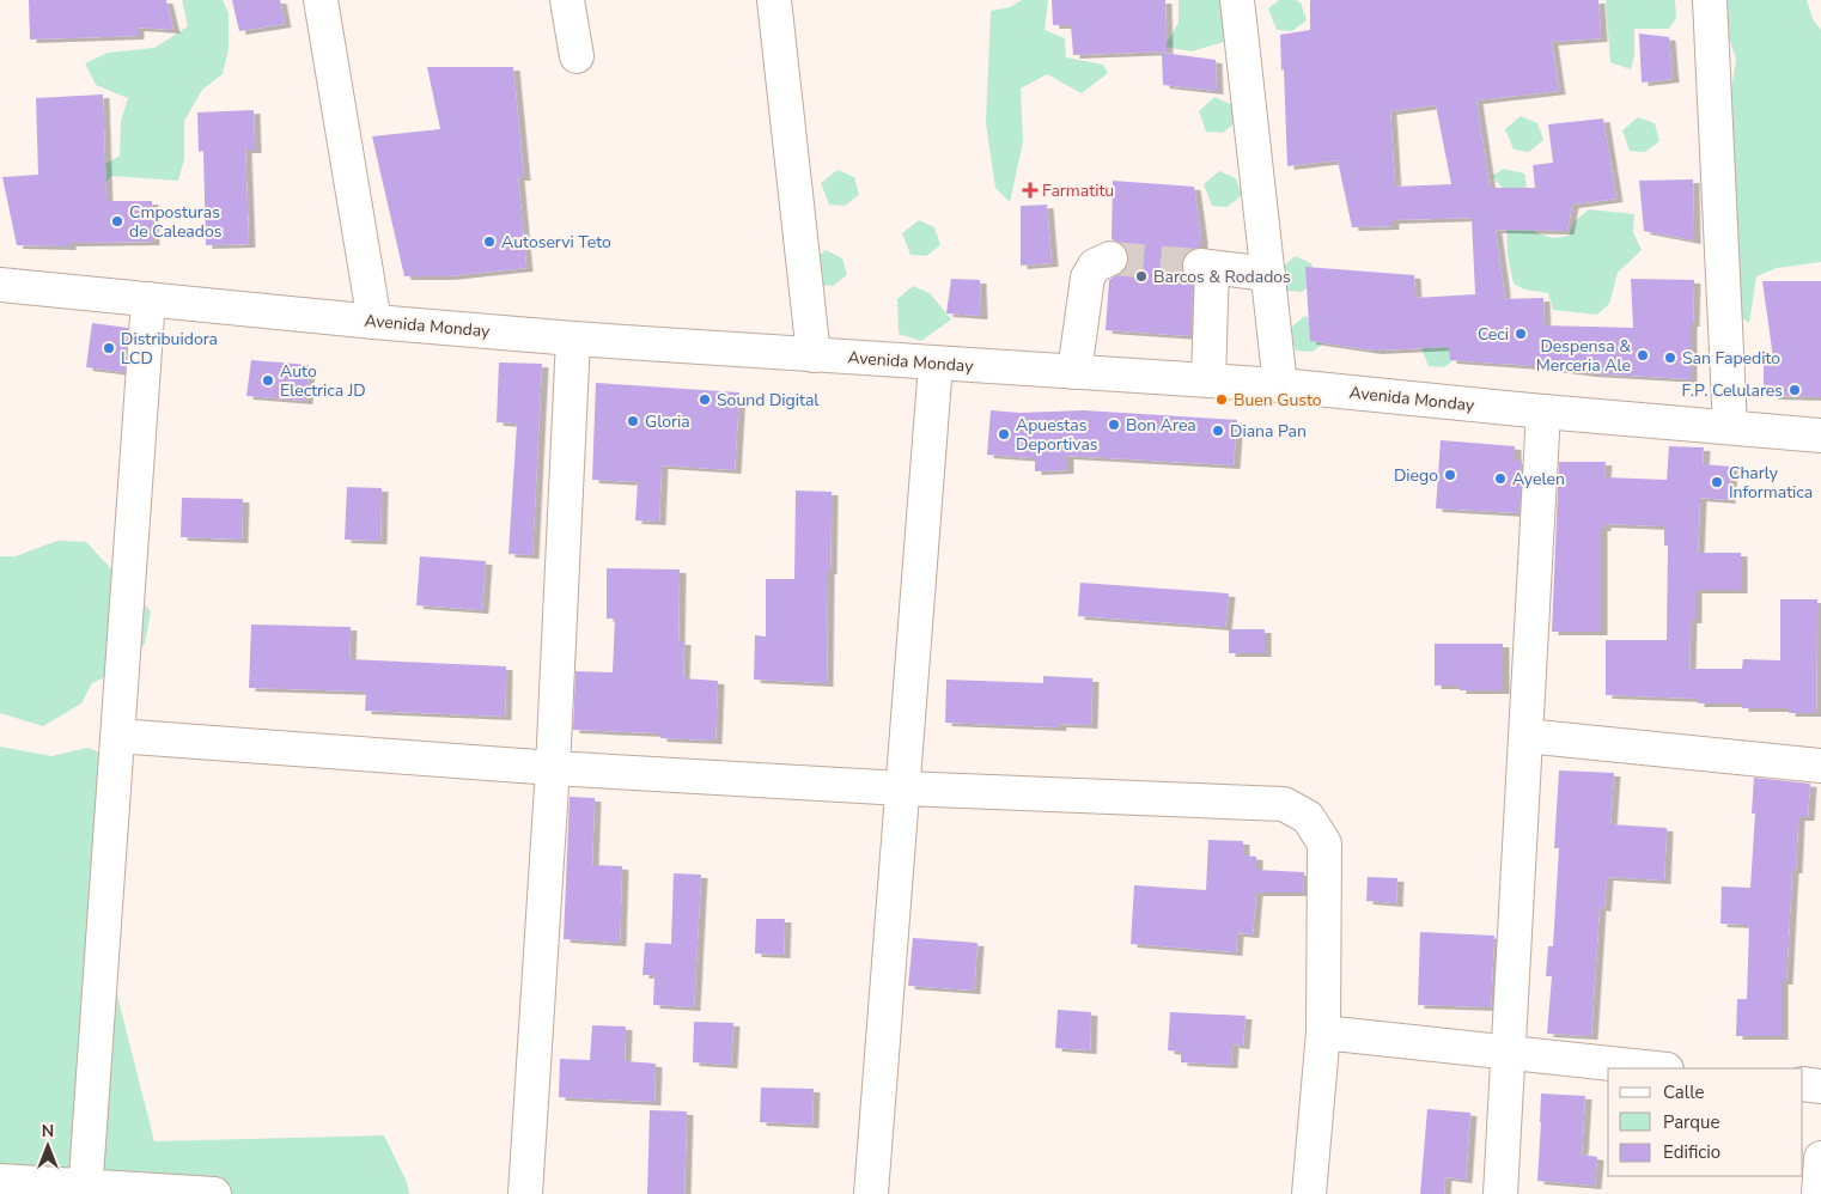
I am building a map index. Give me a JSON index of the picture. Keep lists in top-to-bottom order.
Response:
{
  "streets": {
    "street": ["Avenida Monday"]
  },
  "places": {
    "health": ["Farmatitu"],
    "other": [
      "Cmposturas de Caleados",
      "Autoservi Teto",
      "Barcos & Rodados",
      "Ceci",
      "Distribuidora LCD",
      "Despensa & Merceria Ale",
      "San Fapedito",
      "Auto Electrica JD",
      "F.P. Celulares",
      "Sound Digital",
      "Buen Gusto",
      "Gloria",
      "Bon Area",
      "Diana Pan",
      "Apuestas Deportivas",
      "Diego",
      "Ayelen",
      "Charly Informatica"
    ]
  },
  "legend": ["Calle", "Parque", "Edificio"],
  "north": "top"
}
